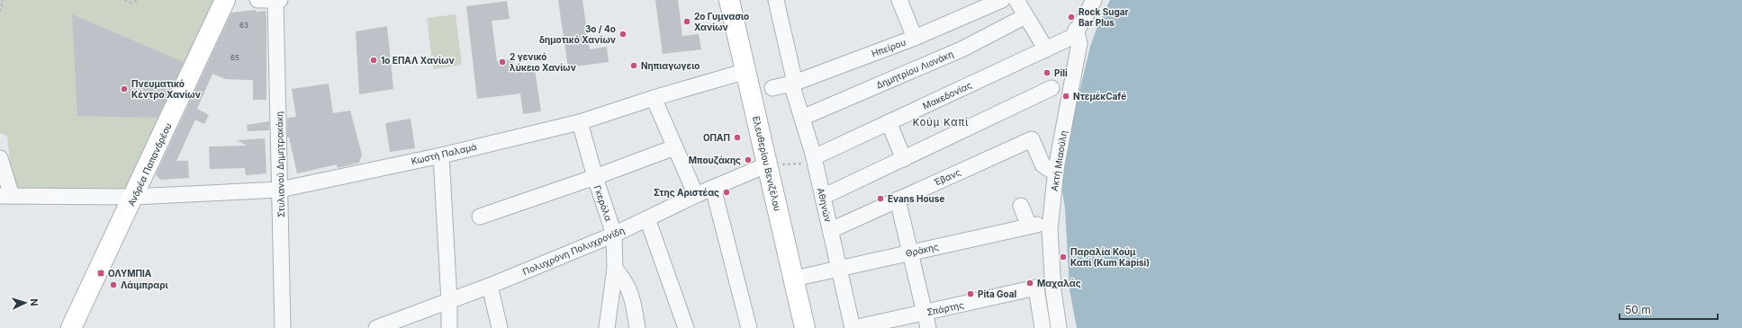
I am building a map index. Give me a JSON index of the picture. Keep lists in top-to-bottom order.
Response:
{
  "streets": {
    "main road": ["Ελευθερίου Βενιζέλου", "Ανδρέα Παπανδρέου"],
    "street": [
      "Ηπείρου",
      "Δημητρίου Λιονάκη",
      "Μακεδονίας",
      "Κωστή Παλαμά",
      "Ακτή Μιαούλη",
      "Στυλιανού Δημητρακάκη",
      "Έβανς",
      "Γκερόλα",
      "Αθηνών",
      "Θράκης",
      "Πολυχρόνη Πολυχρονίδη",
      "Σπάρτης"
    ]
  },
  "crossings": [
    ["Ηπείρου", "Αθηνών"],
    ["Δημητρίου Λιονάκη", "Αθηνών"],
    ["Μακεδονίας", "Ακτή Μιαούλη"],
    ["Μακεδονίας", "Αθηνών"],
    ["Κωστή Παλαμά", "Ελευθερίου Βενιζέλου"],
    ["Κωστή Παλαμά", "Ανδρέα Παπανδρέου"],
    ["Κωστή Παλαμά", "Στυλιανού Δημητρακάκη"],
    ["Κωστή Παλαμά", "Γκερόλα"],
    ["Ελευθερίου Βενιζέλου", "Θράκης"],
    ["Ελευθερίου Βενιζέλου", "Πολυχρόνη Πολυχρονίδη"],
    ["Έβανς", "Αθηνών"],
    ["Γκερόλα", "Πολυχρόνη Πολυχρονίδη"],
    ["Αθηνών", "Θράκης"],
    ["Αθηνών", "Σπάρτης"]
  ],
  "districts": ["Κούμ Καπί"],
  "places": {
    "other": [
      "Rock Sugar Bar Plus",
      "2ο Γυμνασιο Χανίων",
      "3ο / 4ο δημοτικό Χανίων",
      "1ο ΕΠΑΛ Χανίων",
      "2 γενικό λύκειο Χανίων",
      "Νηπιαγωγειο",
      "Pili",
      "Πνευματικό Κέντρο Χανίων",
      "ΝτεμέκCafé",
      "ΟΠΑΠ",
      "Μπουζάκης",
      "Στης Αριστέας",
      "Evans House",
      "Παραλία Κούμ Καπί (Kum Kapisi)",
      "Μαχαλάς",
      "Λάιμπραρι",
      "Pita Goal"
    ],
    "transit": ["ΟΛΥΜΠΙΑ"]
  },
  "house_numbers": ["63", "65"],
  "scale_bar": "50 m",
  "north": "right"
}
